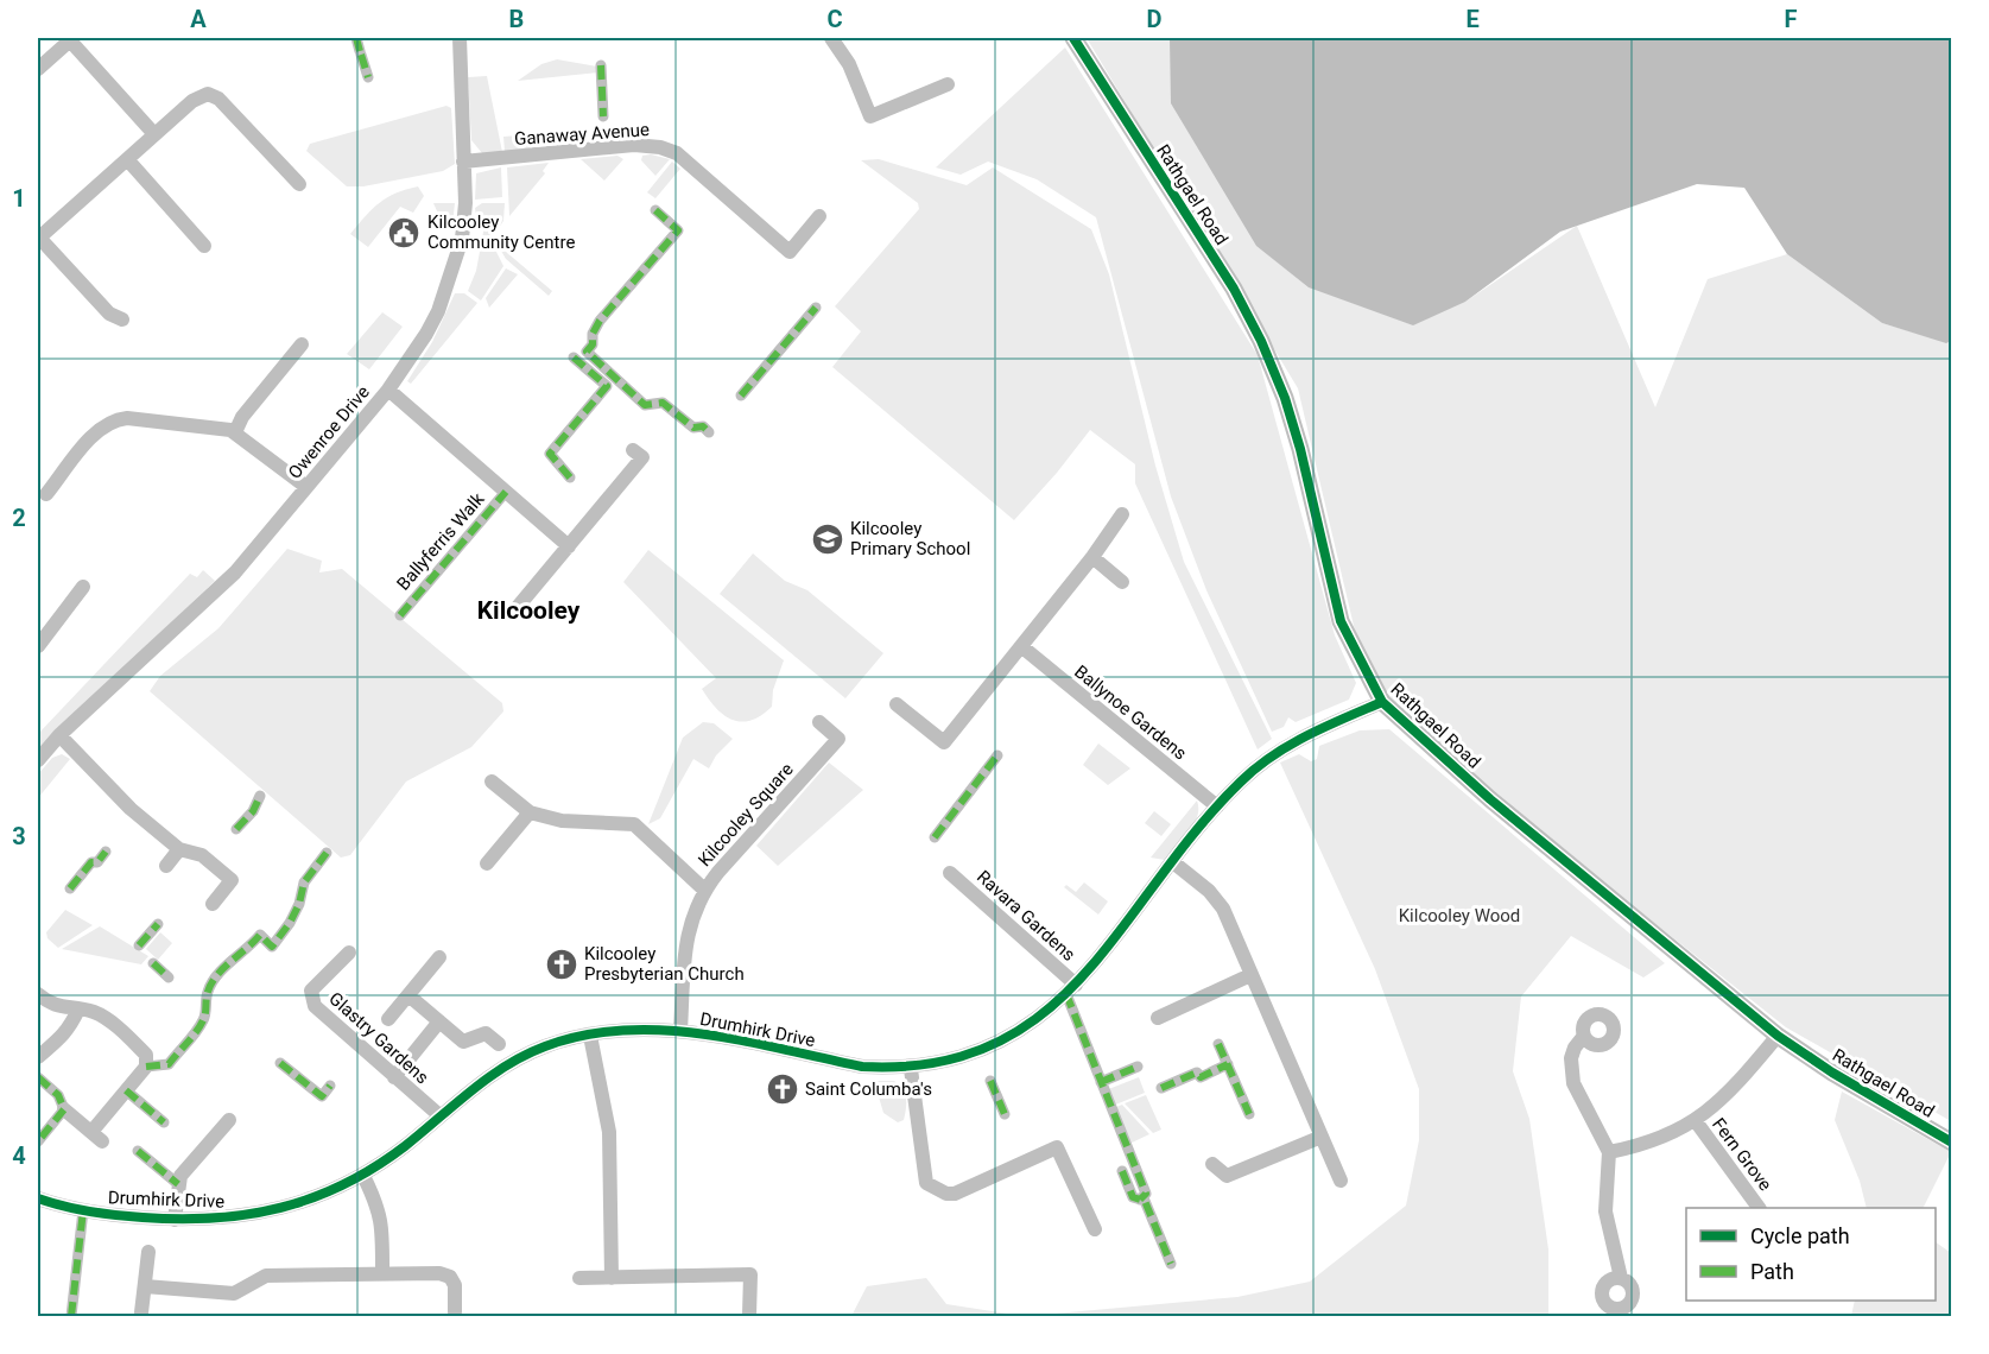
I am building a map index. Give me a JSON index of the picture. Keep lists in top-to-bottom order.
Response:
{
  "streets": {
    "street": [
      "Ganaway Avenue",
      "Rathgael Road",
      "Owenroe Drive",
      "Ballyferris Walk",
      "Ballynoe Gardens",
      "Kilcooley Square",
      "Ravara Gardens",
      "Drumhirk Drive",
      "Glastry Gardens",
      "Fern Grove"
    ]
  },
  "crossings": [
    ["Ganaway Avenue", "Owenroe Drive"],
    ["Rathgael Road", "Drumhirk Drive"],
    ["Rathgael Road", "Fern Grove"],
    ["Ballynoe Gardens", "Drumhirk Drive"],
    ["Kilcooley Square", "Drumhirk Drive"],
    ["Ravara Gardens", "Drumhirk Drive"],
    ["Drumhirk Drive", "Glastry Gardens"]
  ],
  "districts": ["Kilcooley"],
  "parks": ["Kilcooley Wood"],
  "places": {
    "public building": ["Kilcooley Community Centre"],
    "school or university": ["Kilcooley Primary School"],
    "church": ["Kilcooley Presbyterian Church", "Saint Columba's"]
  },
  "legend": ["Cycle path", "Path"],
  "grid": {
    "columns": [
      "A",
      "B",
      "C",
      "D",
      "E",
      "F"
    ],
    "rows": [
      "1",
      "2",
      "3",
      "4"
    ]
  }
}
